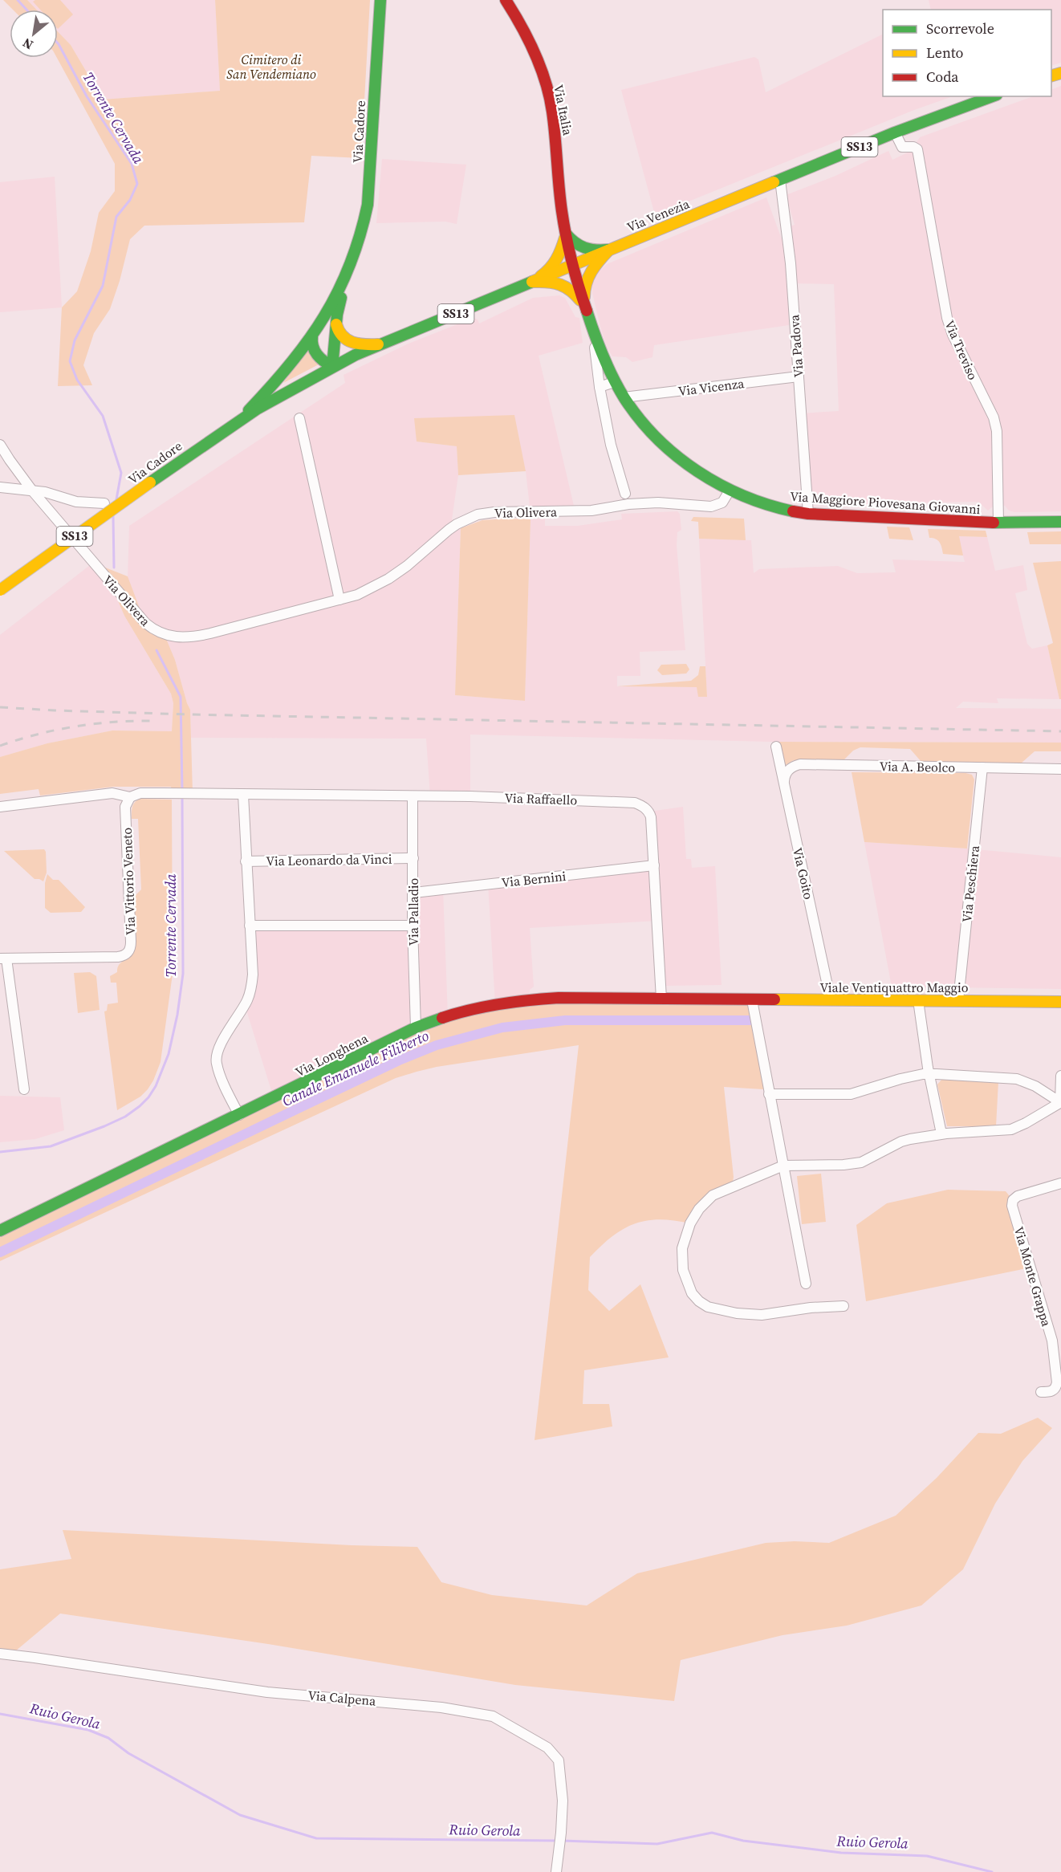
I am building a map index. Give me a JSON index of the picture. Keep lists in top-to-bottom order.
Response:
{
  "streets": {
    "street": [
      "Via Italia",
      "Via Cadore",
      "SS13",
      "Via Venezia",
      "Via Padova",
      "Via Treviso",
      "Via Vicenza",
      "Via Maggiore Piovesana Giovanni",
      "Via Olivera",
      "Via A. Beolco",
      "Via Raffaello",
      "Via Leonardo da Vinci",
      "Via Goito",
      "Via Bernini",
      "Via Vittorio Veneto",
      "Via Peschiera",
      "Via Palladio",
      "Viale Ventiquattro Maggio",
      "Via Longhena",
      "Via Monte Grappa",
      "Via Calpena"
    ]
  },
  "crossings": [
    ["Via Italia", "Via Venezia"],
    ["Via Italia", "Via Vicenza"],
    ["Via Italia", "Via Maggiore Piovesana Giovanni"],
    ["Via Cadore", "Via Venezia"],
    ["Via Venezia", "Via Padova"],
    ["Via Venezia", "Via Treviso"],
    ["Via Padova", "Via Vicenza"],
    ["Via Padova", "Via Maggiore Piovesana Giovanni"],
    ["Via Treviso", "Via Maggiore Piovesana Giovanni"],
    ["Via Maggiore Piovesana Giovanni", "Via Olivera"],
    ["Via A. Beolco", "Via Goito"],
    ["Via A. Beolco", "Via Peschiera"],
    ["Via Raffaello", "Via Bernini"],
    ["Via Raffaello", "Via Vittorio Veneto"],
    ["Via Raffaello", "Via Palladio"],
    ["Via Raffaello", "Via Longhena"],
    ["Via Leonardo da Vinci", "Via Palladio"],
    ["Via Goito", "Viale Ventiquattro Maggio"],
    ["Via Bernini", "Via Palladio"],
    ["Via Peschiera", "Viale Ventiquattro Maggio"],
    ["Via Palladio", "Via Longhena"],
    ["Viale Ventiquattro Maggio", "Via Longhena"]
  ],
  "water": ["Torrente Cervada", "Canale Emanuele Filiberto", "Ruio Gerola"],
  "parks": ["Cimitero di San Vendemiano"],
  "legend": ["Scorrevole", "Lento", "Coda"],
  "north": "bottom left"
}
